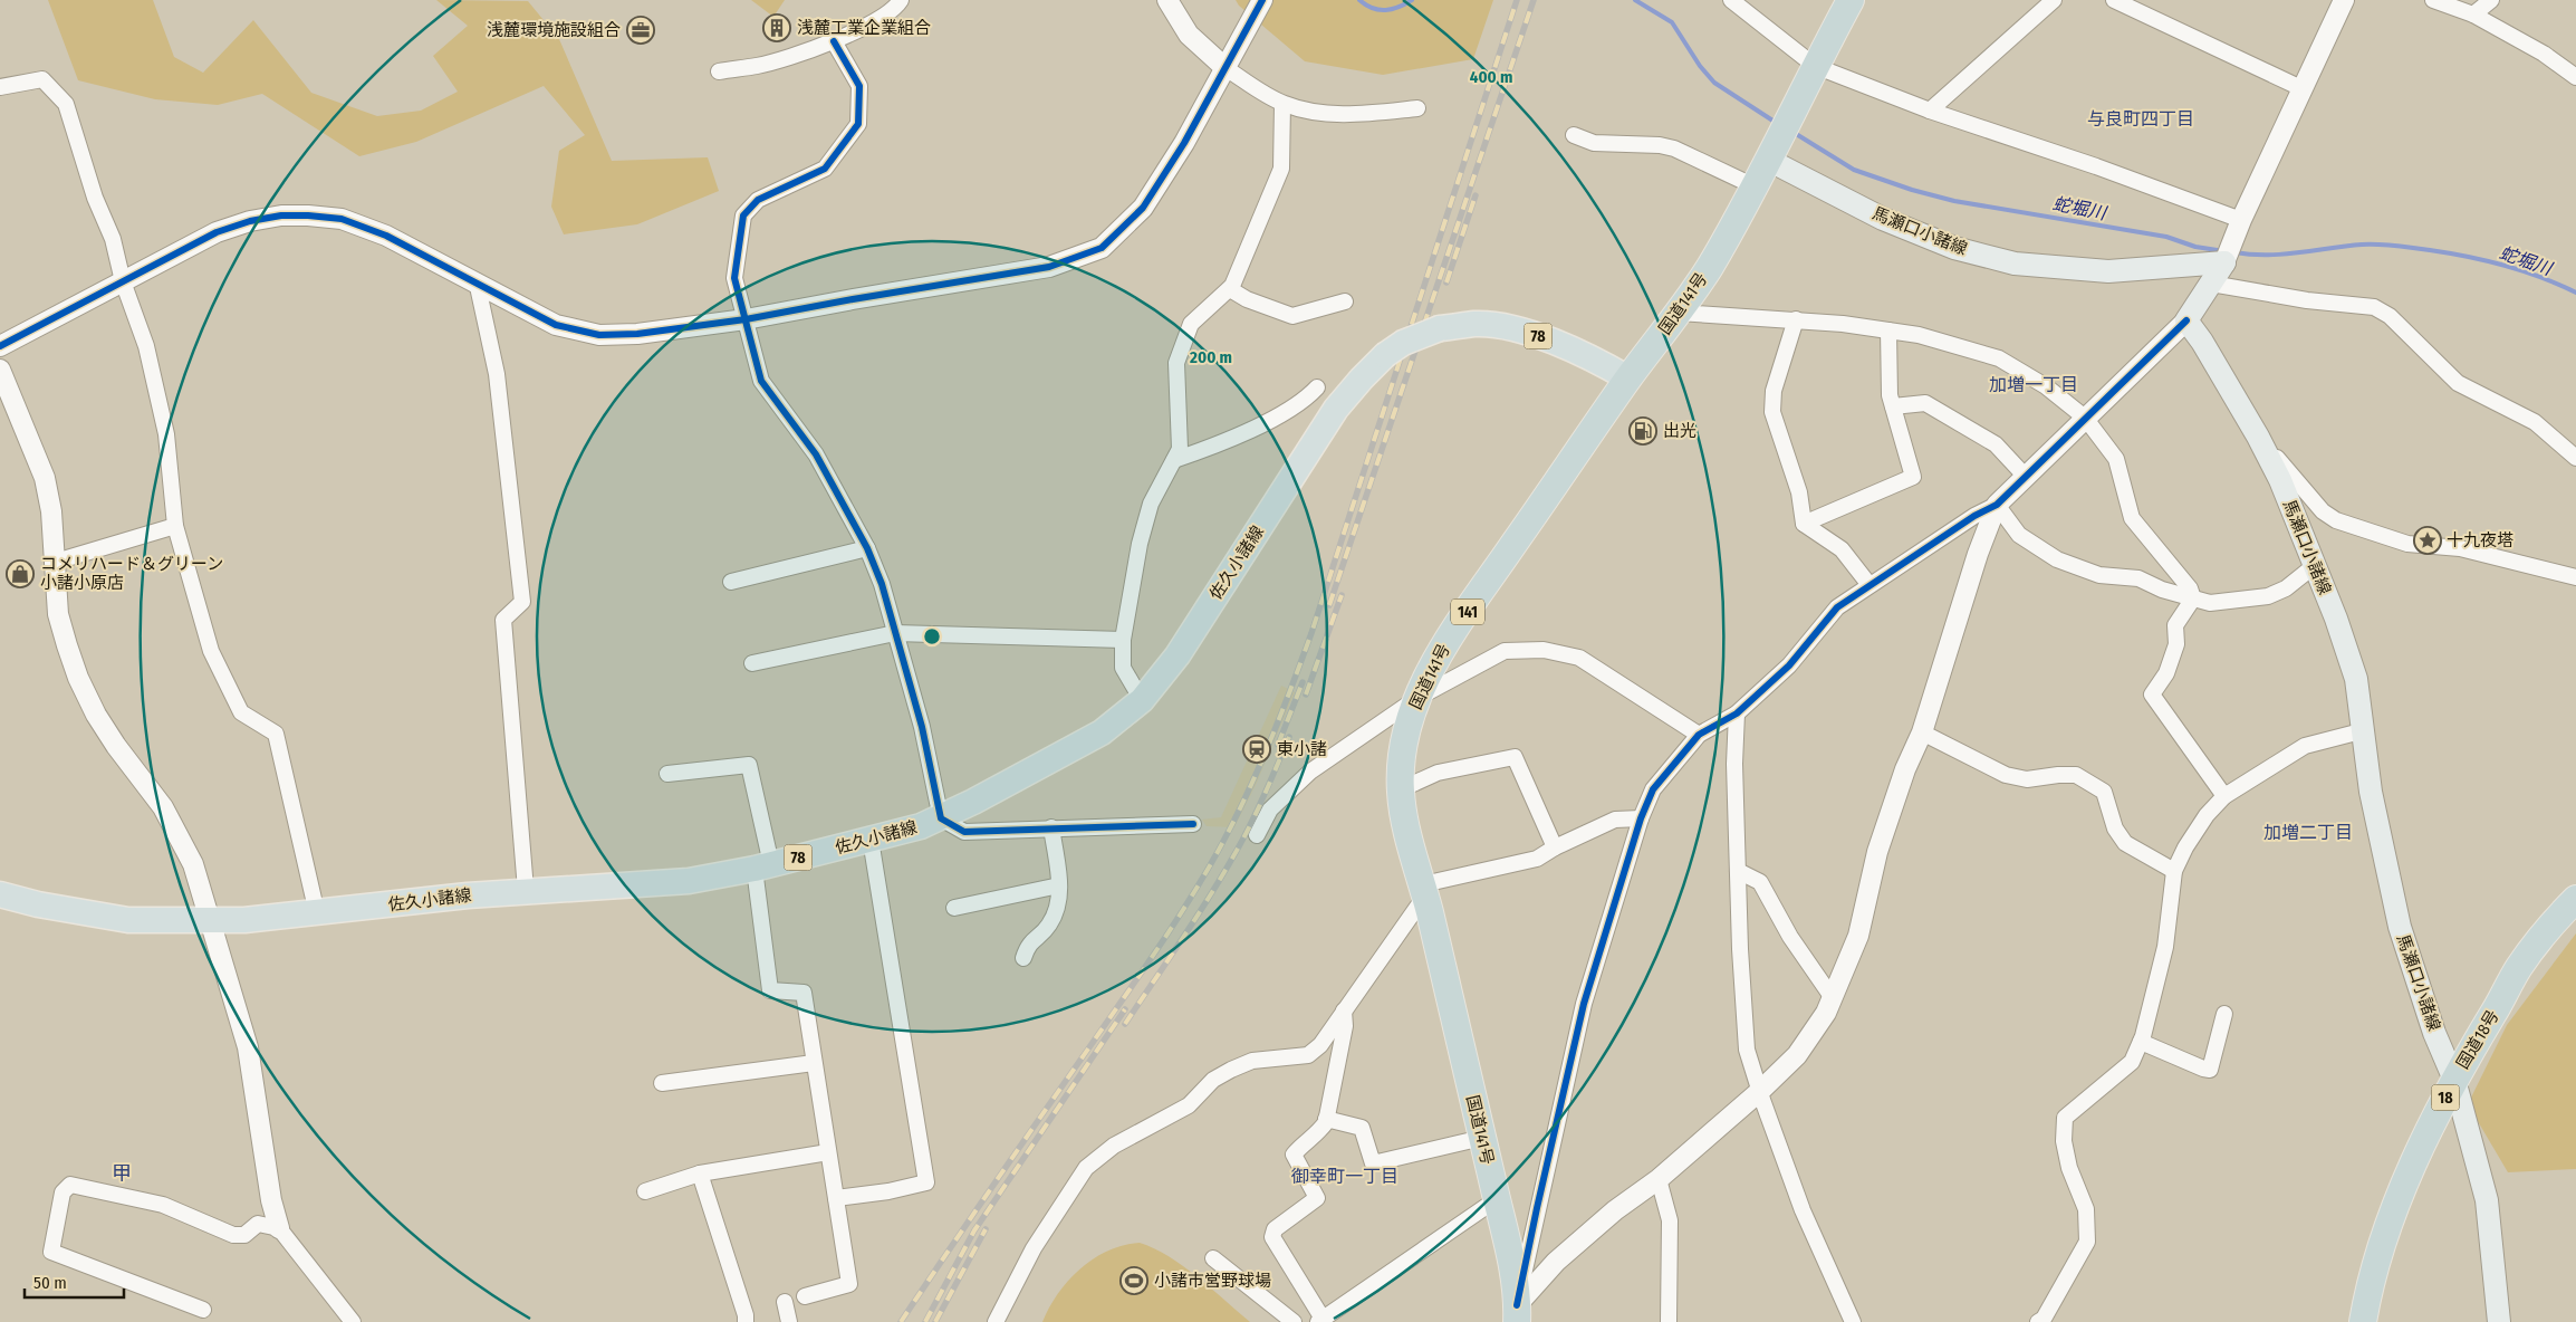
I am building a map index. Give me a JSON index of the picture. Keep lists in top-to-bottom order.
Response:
{
  "streets": {
    "highway": [
      "国道141号",
      "141",
      "国道18号",
      "18"
    ],
    "main road": ["馬瀬口小諸線", "78", "佐久小諸線"]
  },
  "crossings": [
    ["馬瀬口小諸線", "国道141号"],
    ["馬瀬口小諸線", "国道18号"],
    ["国道141号", "佐久小諸線"]
  ],
  "districts": [
    "与良町四丁目",
    "加増一丁目",
    "加増二丁目",
    "甲",
    "御幸町一丁目"
  ],
  "water": ["蛇堀川"],
  "places": {
    "building": ["浅麓工業企業組合"],
    "office": ["浅麓環境施設組合"],
    "fuel station": ["出光"],
    "place": ["十九夜塔"],
    "shop": ["コメリハード＆グリーン 小諸小原店"],
    "station": ["東小諸"],
    "sports": ["小諸市営野球場"]
  },
  "scale_bar": "50 m",
  "rings": ["400 m", "200 m"]
}
